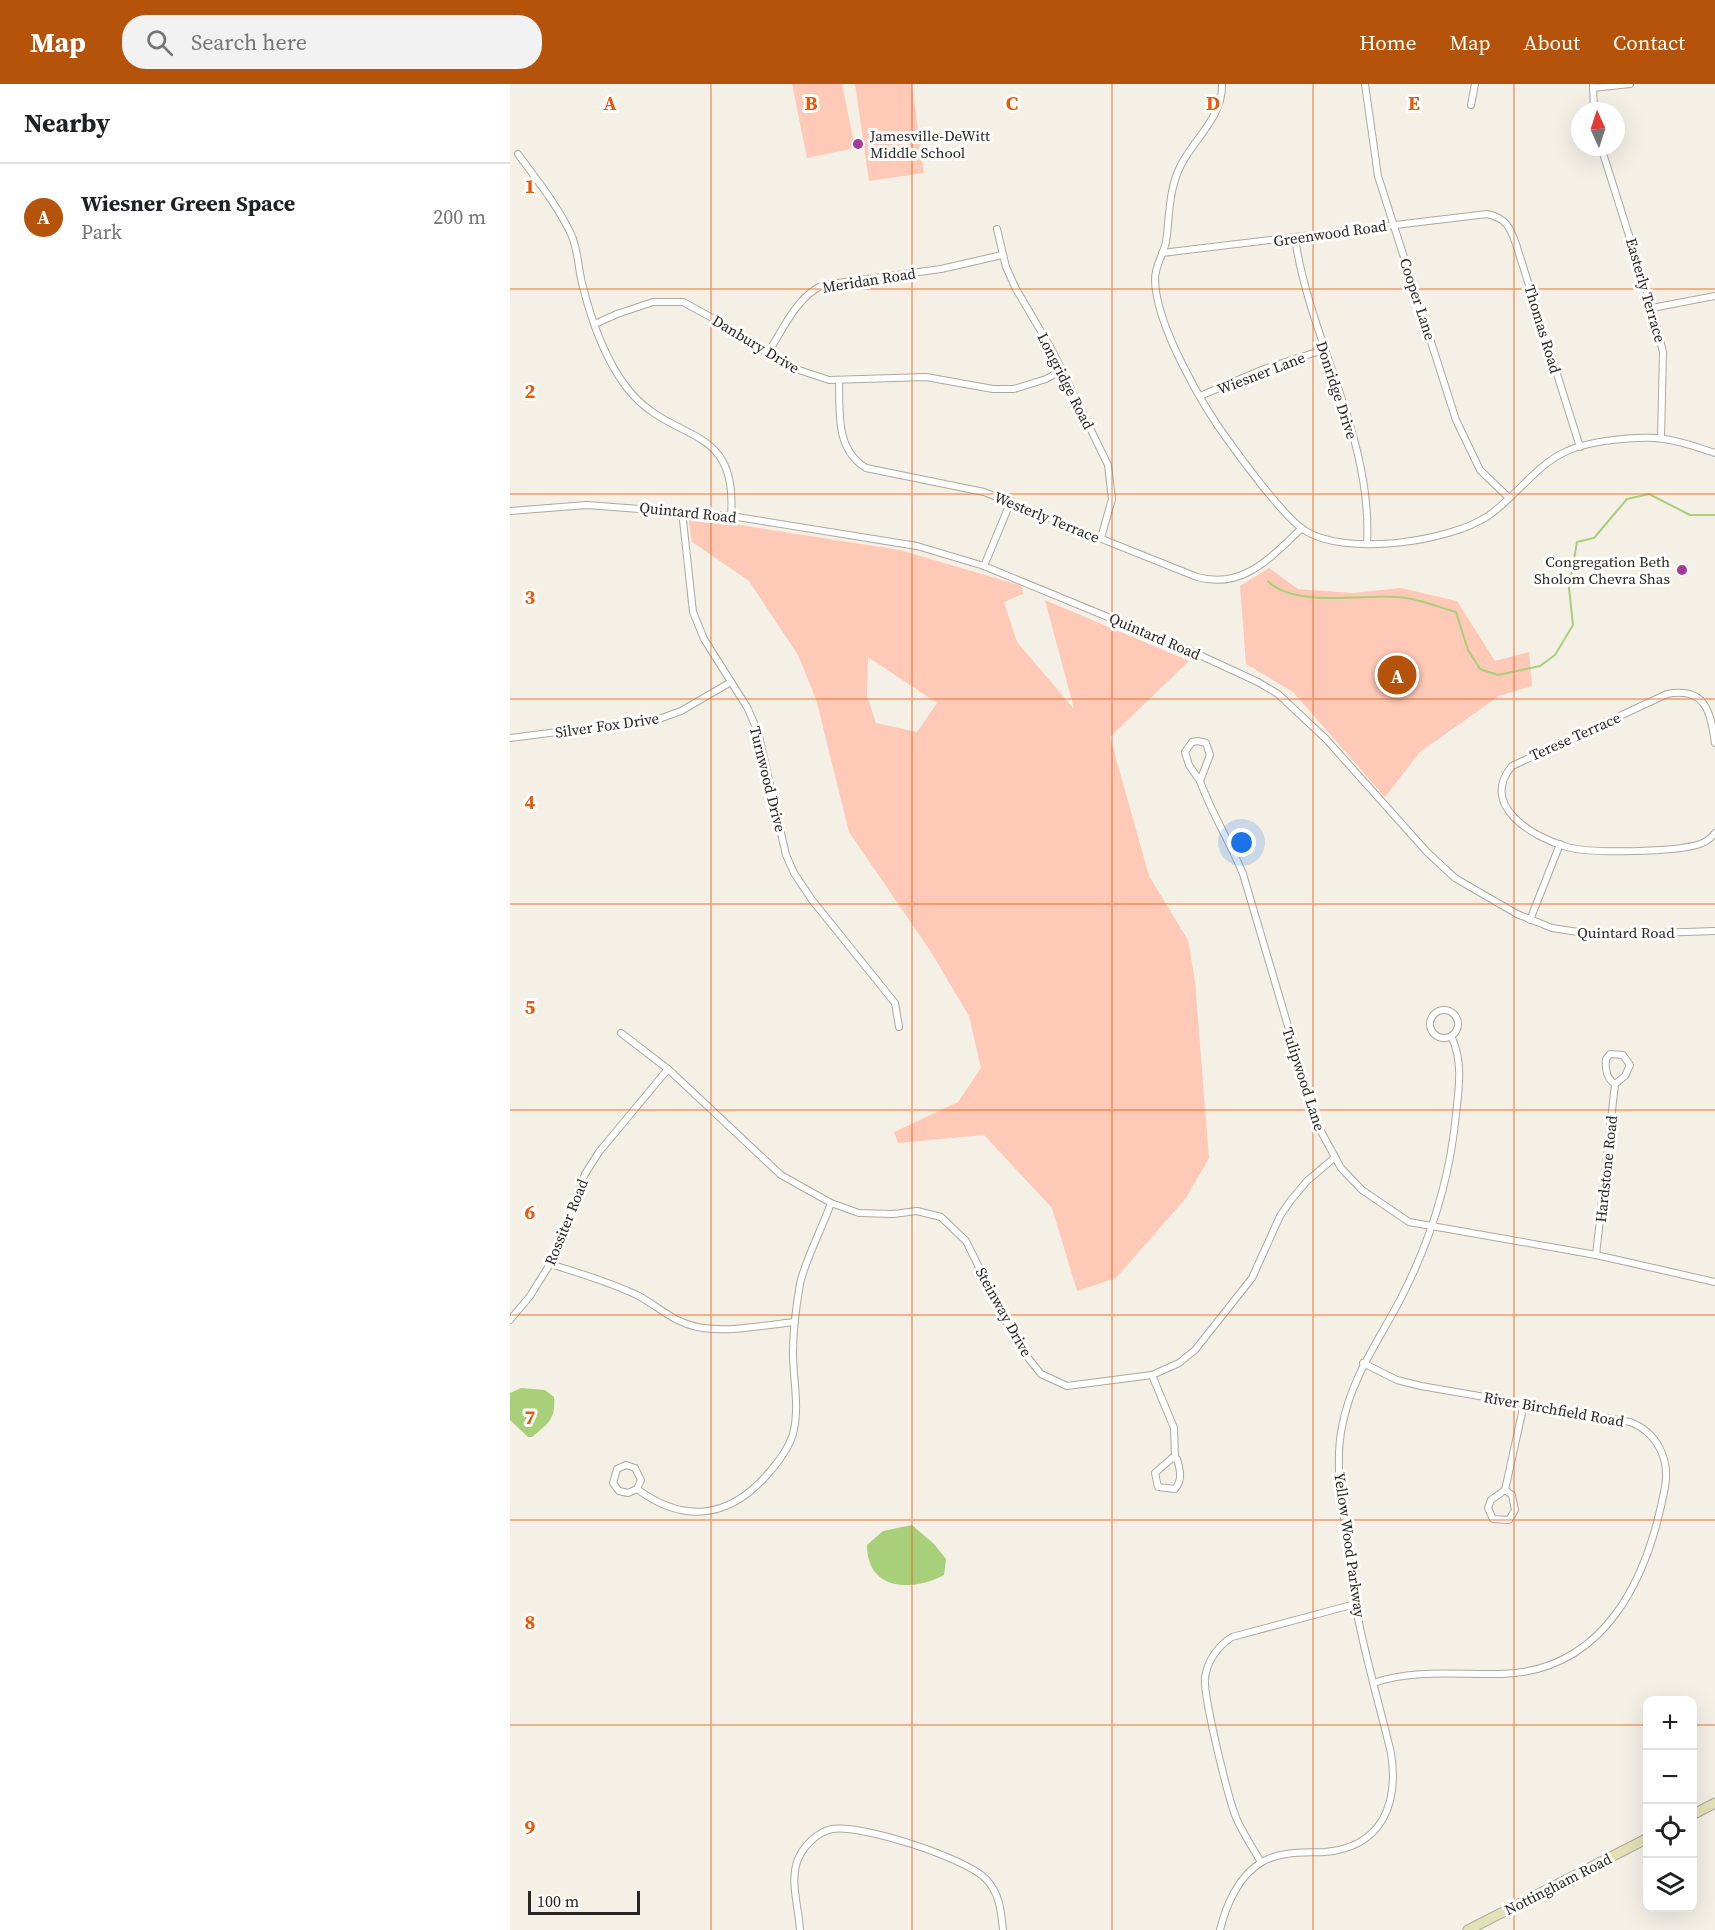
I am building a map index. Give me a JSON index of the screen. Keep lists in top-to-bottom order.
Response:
{
  "streets": {
    "street": [
      "Greenwood Road",
      "Meridan Road",
      "Easterly Terrace",
      "Cooper Lane",
      "Thomas Road",
      "Danbury Drive",
      "Wiesner Lane",
      "Longridge Road",
      "Donridge Drive",
      "Quintard Road",
      "Westerly Terrace",
      "Silver Fox Drive",
      "Terese Terrace",
      "Turnwood Drive",
      "Tulipwood Lane",
      "Hardstone Road",
      "Rossiter Road",
      "Steinway Drive",
      "River Birchfield Road",
      "Yellow Wood Parkway",
      "Nottingham Road"
    ]
  },
  "crossings": [
    ["Greenwood Road", "Cooper Lane"],
    ["Greenwood Road", "Thomas Road"],
    ["Greenwood Road", "Donridge Drive"],
    ["Meridan Road", "Danbury Drive"],
    ["Meridan Road", "Longridge Road"],
    ["Danbury Drive", "Longridge Road"],
    ["Danbury Drive", "Westerly Terrace"],
    ["Wiesner Lane", "Donridge Drive"],
    ["Longridge Road", "Westerly Terrace"],
    ["Quintard Road", "Turnwood Drive"],
    ["Silver Fox Drive", "Turnwood Drive"],
    ["Tulipwood Lane", "Hardstone Road"],
    ["Tulipwood Lane", "Steinway Drive"],
    ["Tulipwood Lane", "Yellow Wood Parkway"],
    ["Rossiter Road", "Steinway Drive"],
    ["River Birchfield Road", "Yellow Wood Parkway"]
  ],
  "places": ["Jamesville-DeWitt Middle School", "Congregation Beth Sholom Chevra Shas"],
  "scale_bar": "100 m",
  "north": "top",
  "page": {
    "header": "Map",
    "search": "Search here",
    "nav": [
      "Home",
      "Map",
      "About",
      "Contact"
    ],
    "heading": "Nearby",
    "list": [
      {
        "mark": "A",
        "name": "Wiesner Green Space",
        "note": "Park",
        "value": "200 m"
      }
    ],
    "pins": "A",
    "map_buttons": ["+", "−"],
    "scale": "100 m"
  },
  "grid": {
    "columns": [
      "A",
      "B",
      "C",
      "D",
      "E"
    ],
    "rows": [
      "1",
      "2",
      "3",
      "4",
      "5",
      "6",
      "7",
      "8",
      "9"
    ]
  }
}
